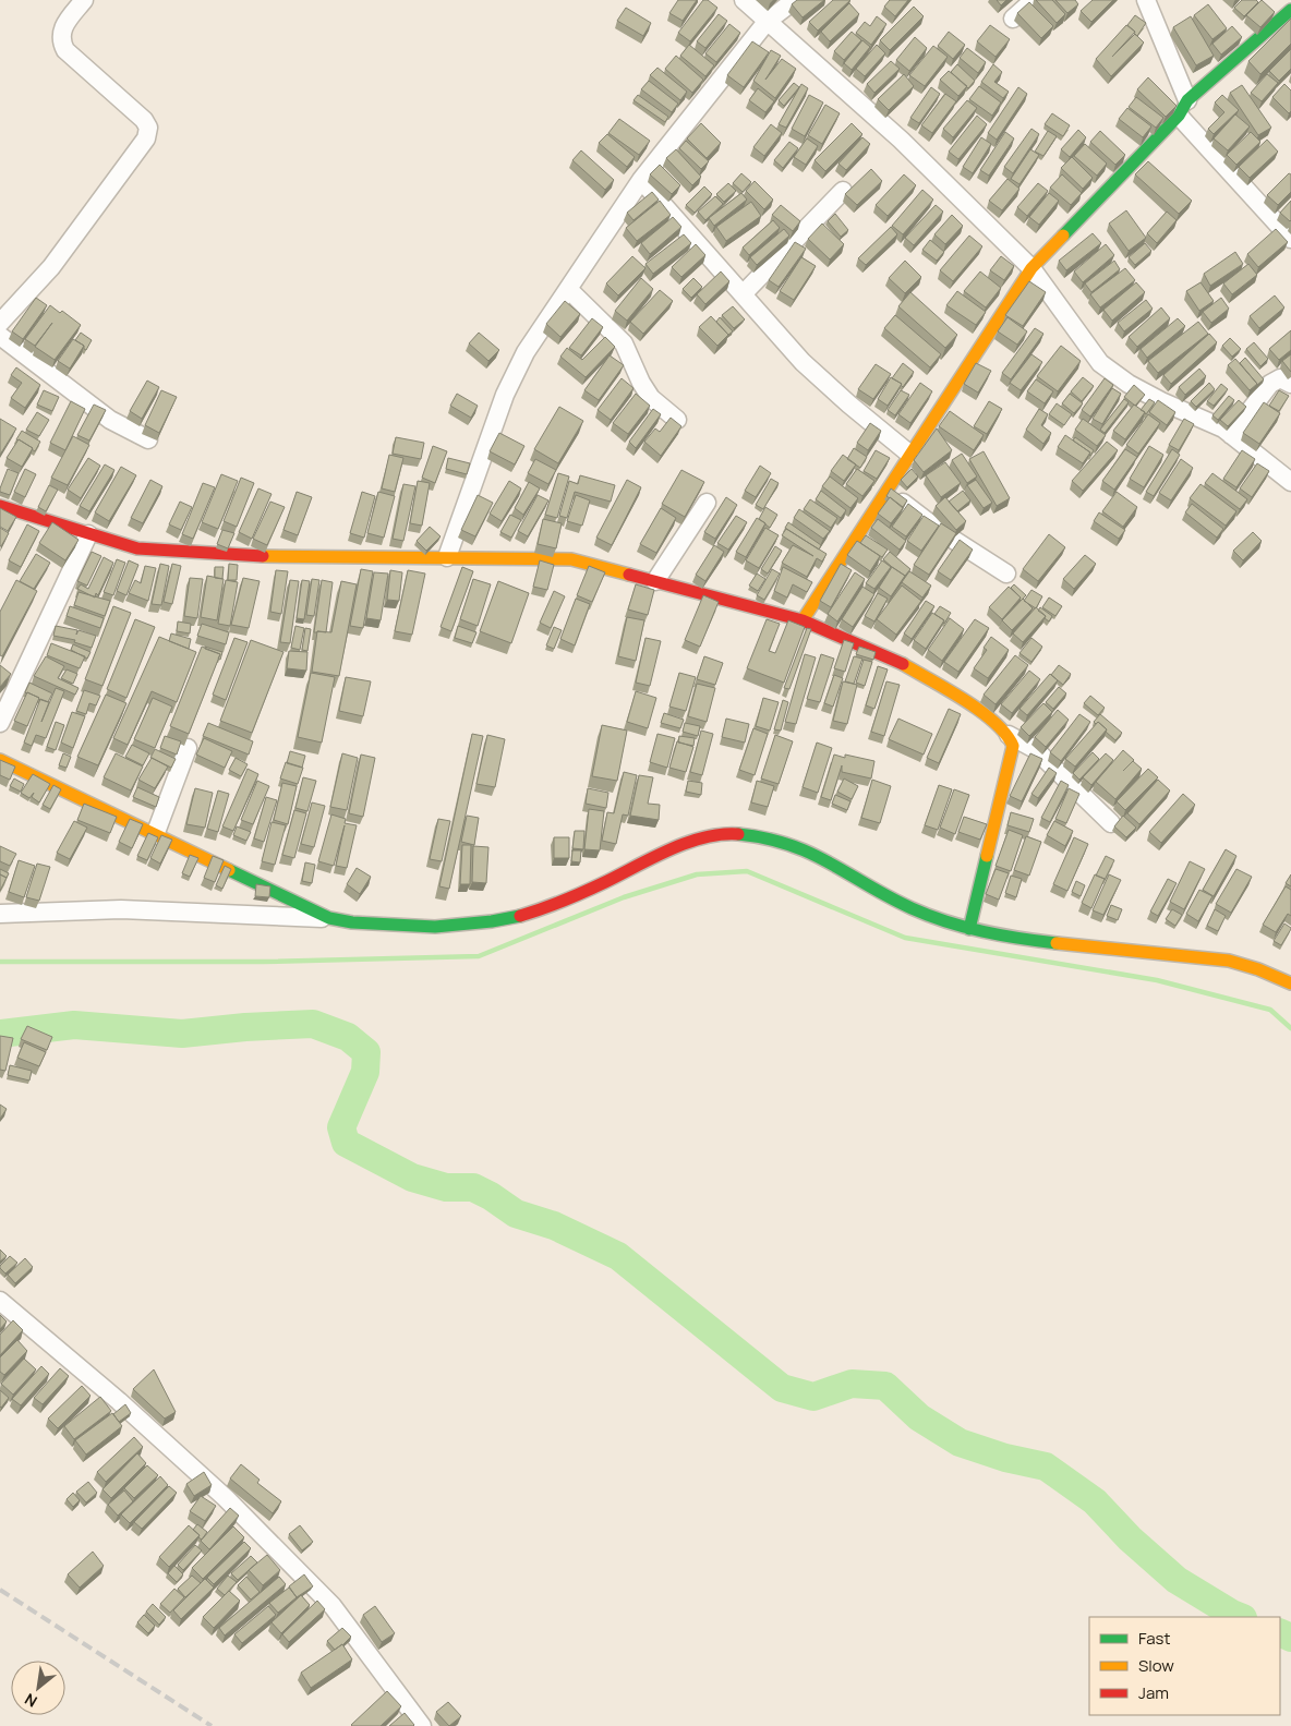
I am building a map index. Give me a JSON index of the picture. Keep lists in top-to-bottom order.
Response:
{
  "legend": ["Fast", "Slow", "Jam"],
  "north": "bottom left"
}
